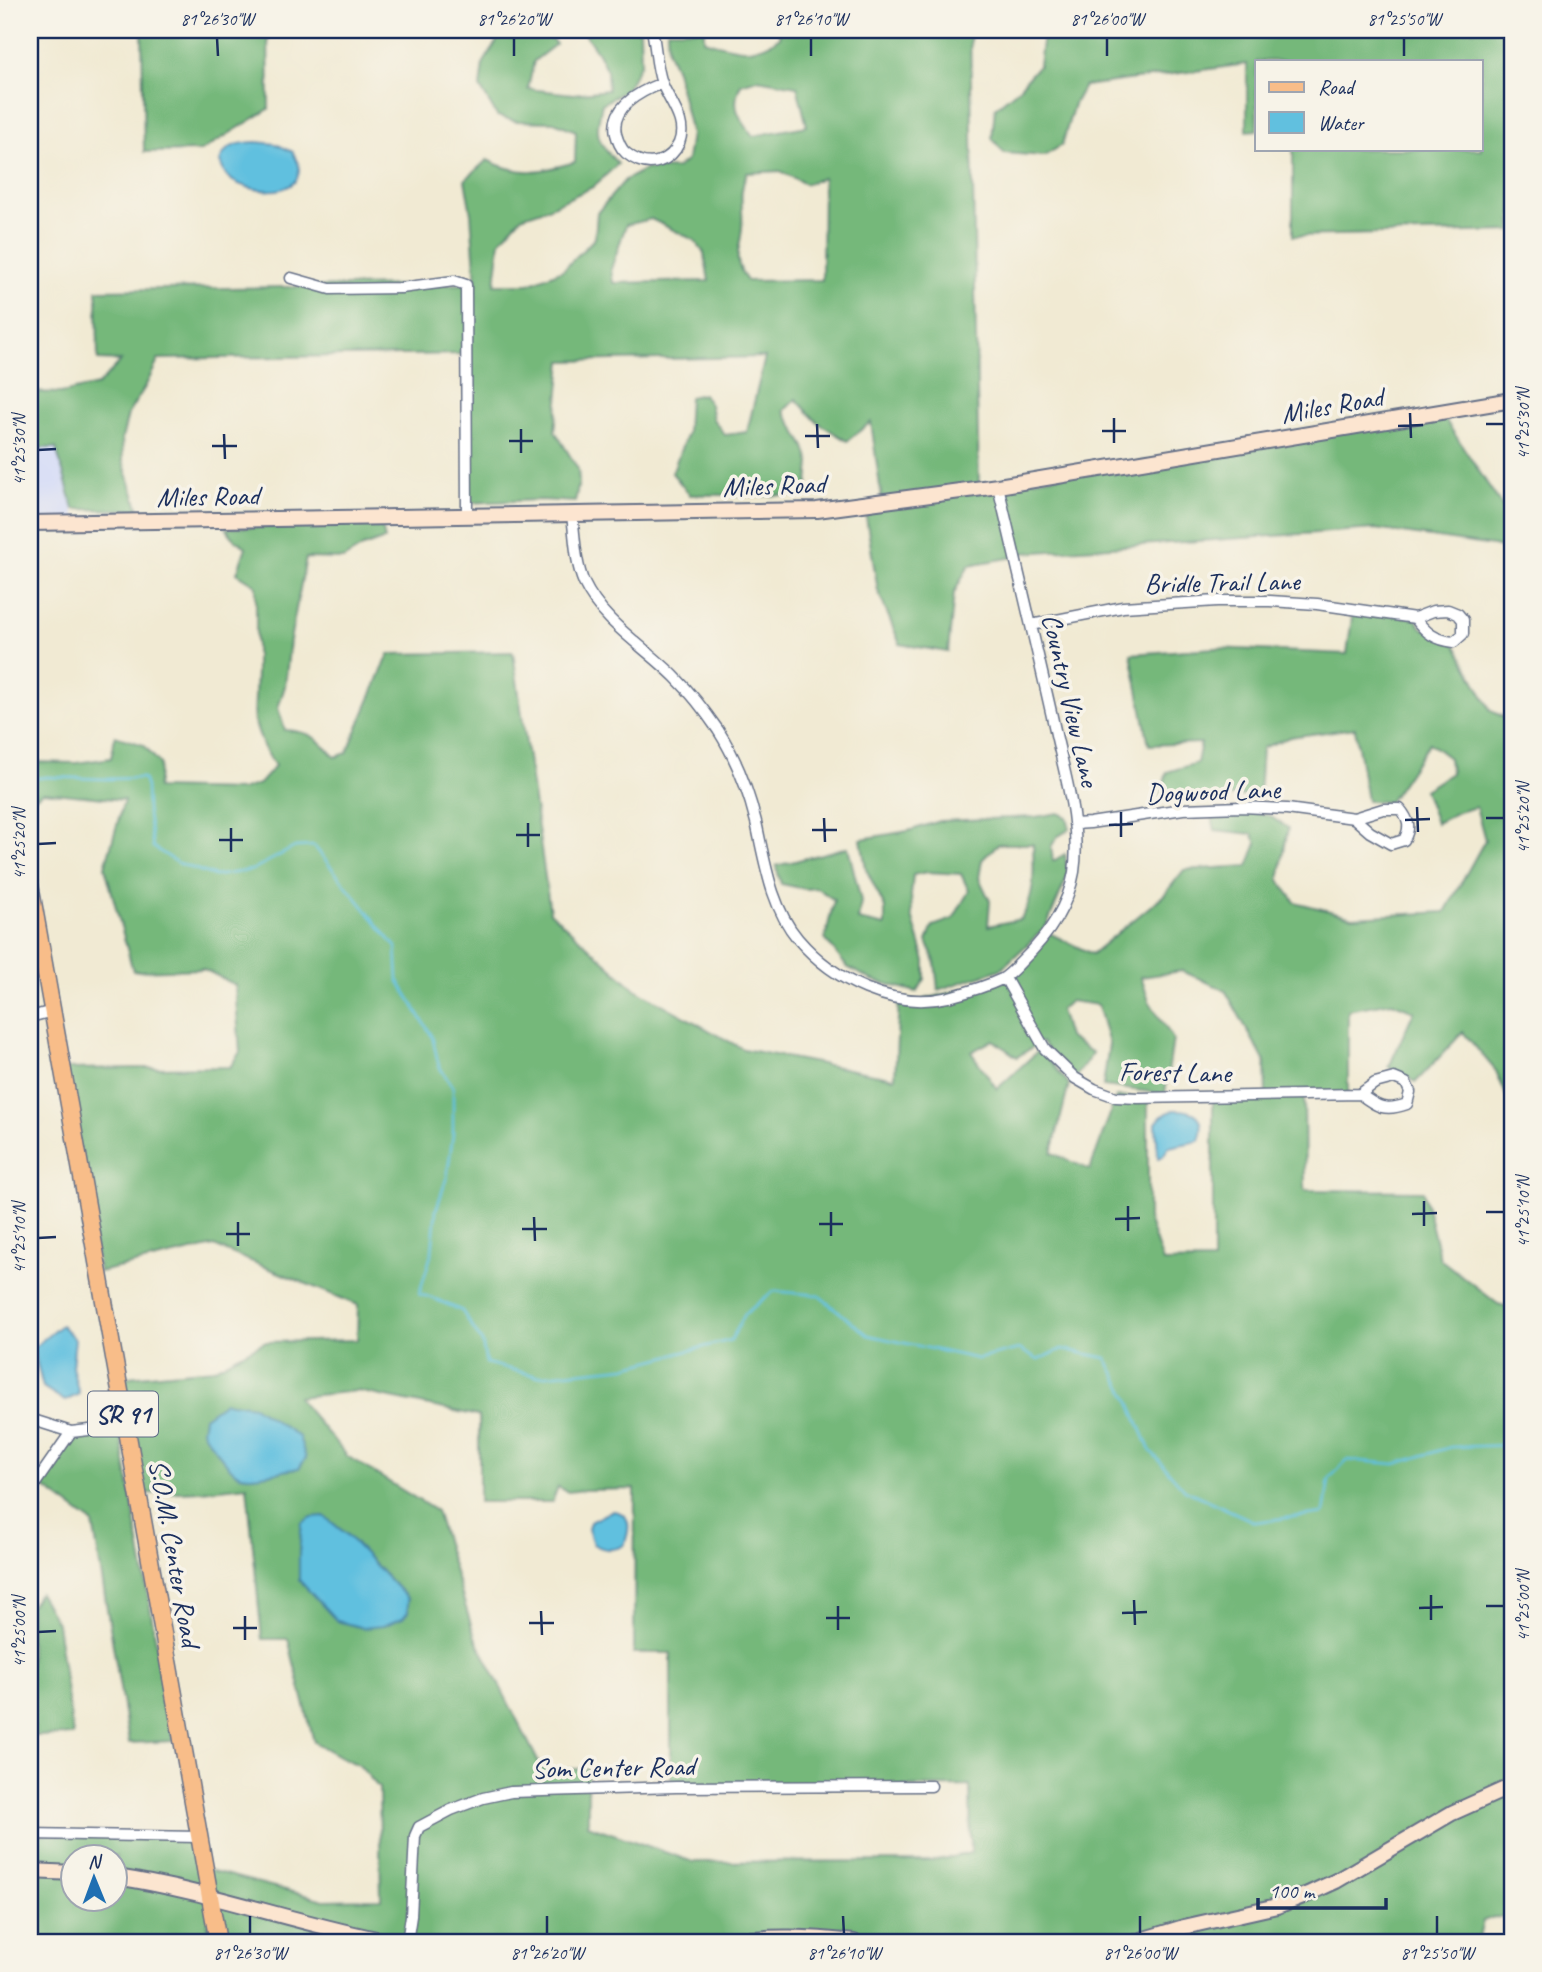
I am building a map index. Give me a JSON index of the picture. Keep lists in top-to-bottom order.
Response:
{
  "streets": {
    "main road": ["Miles Road", "SR 91", "S.O.M. Center Road"],
    "street": [
      "Bridle Trail Lane",
      "Country View Lane",
      "Dogwood Lane",
      "Forest Lane",
      "Som Center Road"
    ]
  },
  "crossings": [
    ["Miles Road", "Country View Lane"],
    ["Bridle Trail Lane", "Country View Lane"],
    ["Country View Lane", "Dogwood Lane"],
    ["Country View Lane", "Forest Lane"]
  ],
  "legend": ["Road", "Water"],
  "scale_bar": "100 m",
  "north": "top",
  "coordinates": [
    "81°26'30\"W",
    "81°26'20\"W",
    "81°26'10\"W",
    "81°26'00\"W",
    "81°25'50\"W",
    "41°25'30\"N",
    "41°25'20\"N",
    "41°25'10\"N",
    "41°25'00\"N"
  ]
}
